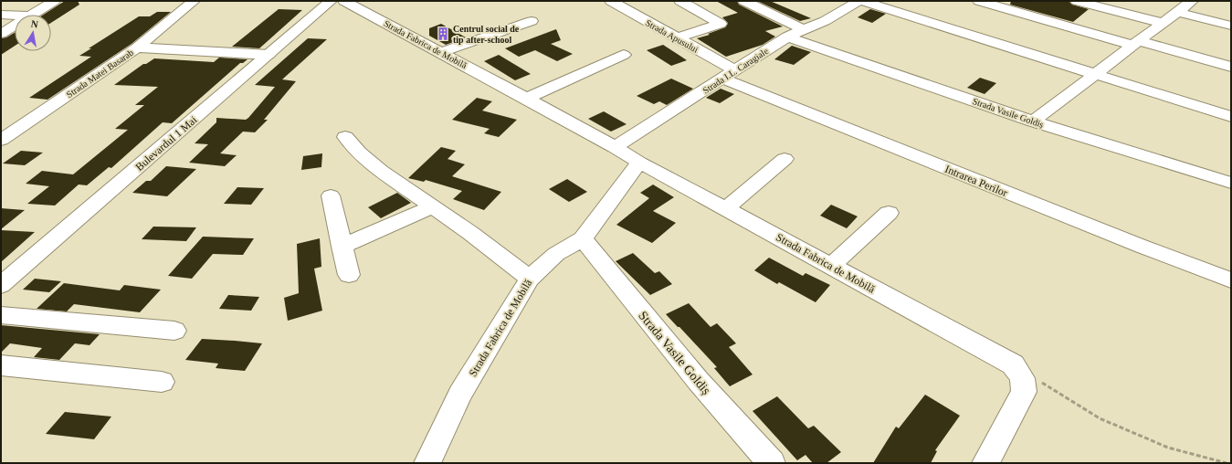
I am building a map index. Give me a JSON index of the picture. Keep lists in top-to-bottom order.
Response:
{
  "streets": {
    "street": [
      "Strada Apusului",
      "Strada Fabrica de Mobilă",
      "Strada I.L. Caragiale",
      "Strada Matei Basarab",
      "Strada Vasile Goldiș",
      "Bulevardul 1 Mai",
      "Intrarea Perilor"
    ]
  },
  "crossings": [
    ["Strada Apusului", "Strada I.L. Caragiale"],
    ["Strada Apusului", "Intrarea Perilor"],
    ["Strada Fabrica de Mobilă", "Strada I.L. Caragiale"],
    ["Strada Fabrica de Mobilă", "Strada Vasile Goldiș"],
    ["Strada I.L. Caragiale", "Strada Vasile Goldiș"],
    ["Strada I.L. Caragiale", "Intrarea Perilor"]
  ],
  "places": {
    "building": ["Centrul social de tip after-school"]
  },
  "north": "top"
}
